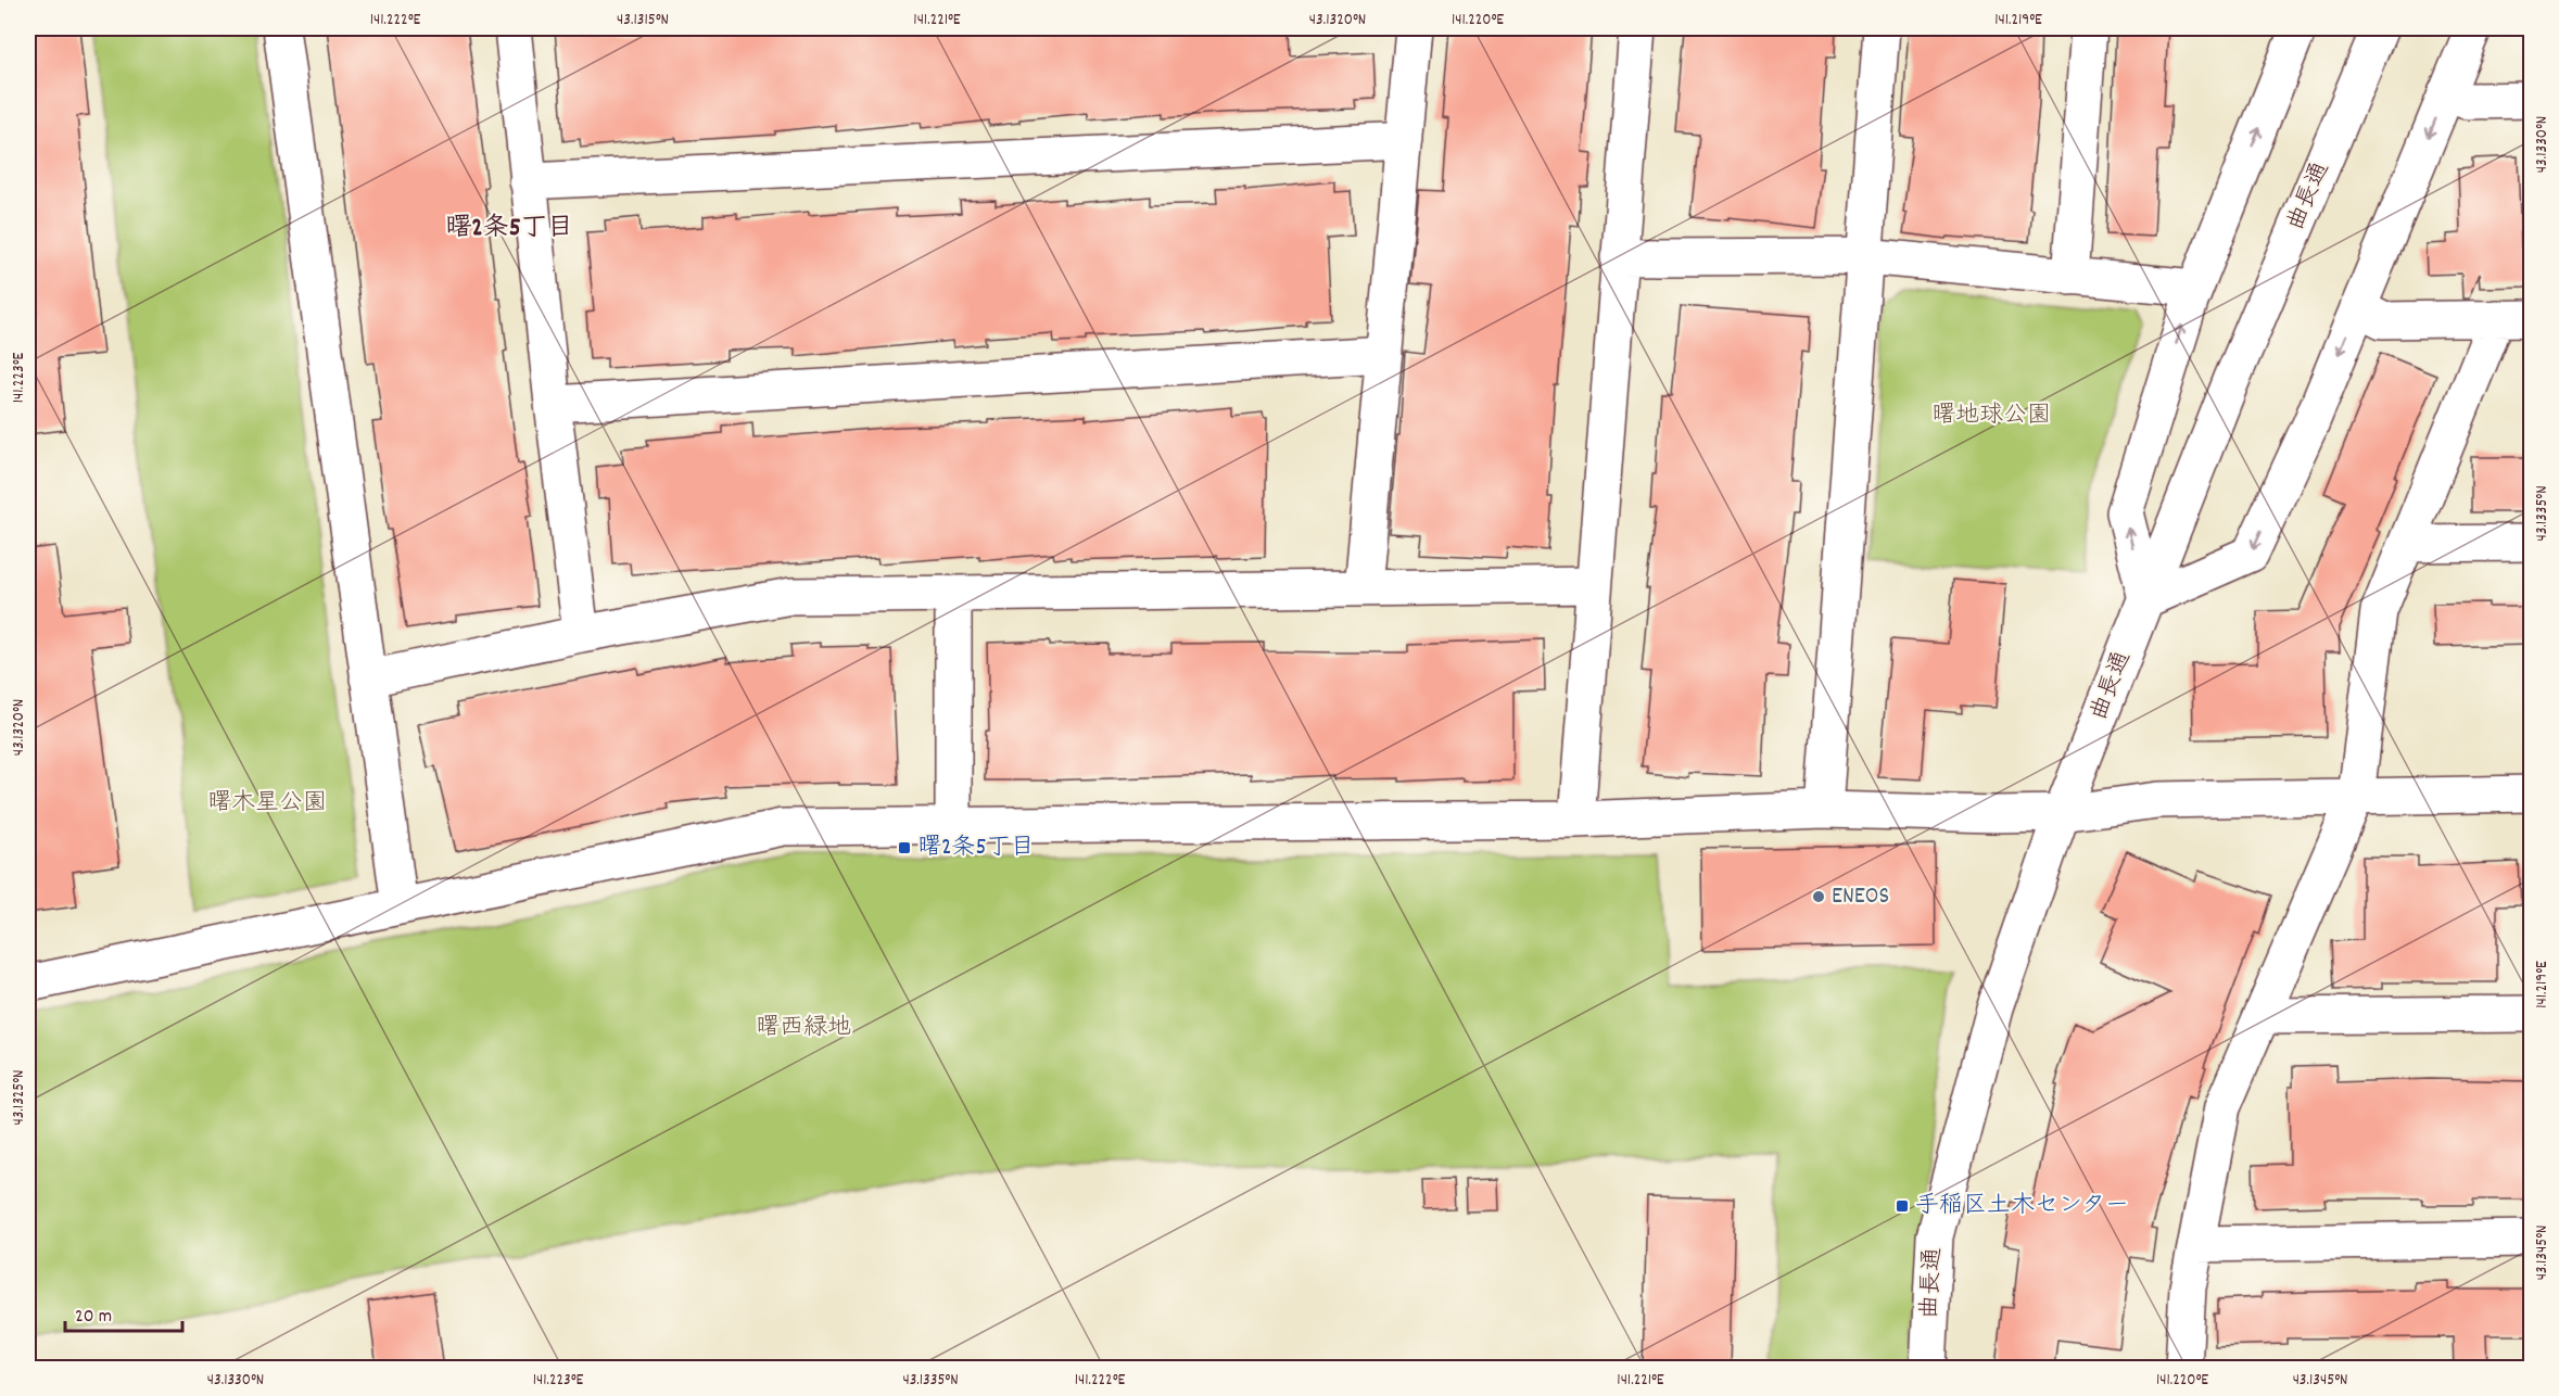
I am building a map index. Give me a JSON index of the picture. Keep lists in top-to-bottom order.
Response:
{
  "streets": {
    "street": ["曲長通"]
  },
  "districts": ["曙2条5丁目"],
  "parks": ["曙地球公園", "曙木星公園", "曙西緑地"],
  "places": {
    "transit": ["曙2条5丁目", "手稲区土木センター"],
    "other": ["ENEOS"]
  },
  "scale_bar": "20 m",
  "coordinates": [
    "141.222°E",
    "43.1315°N",
    "141.221°E",
    "43.1320°N",
    "141.220°E",
    "141.219°E",
    "43.1330°N",
    "141.223°E",
    "43.1335°N",
    "43.1325°N",
    "43.1345°N"
  ]
}
